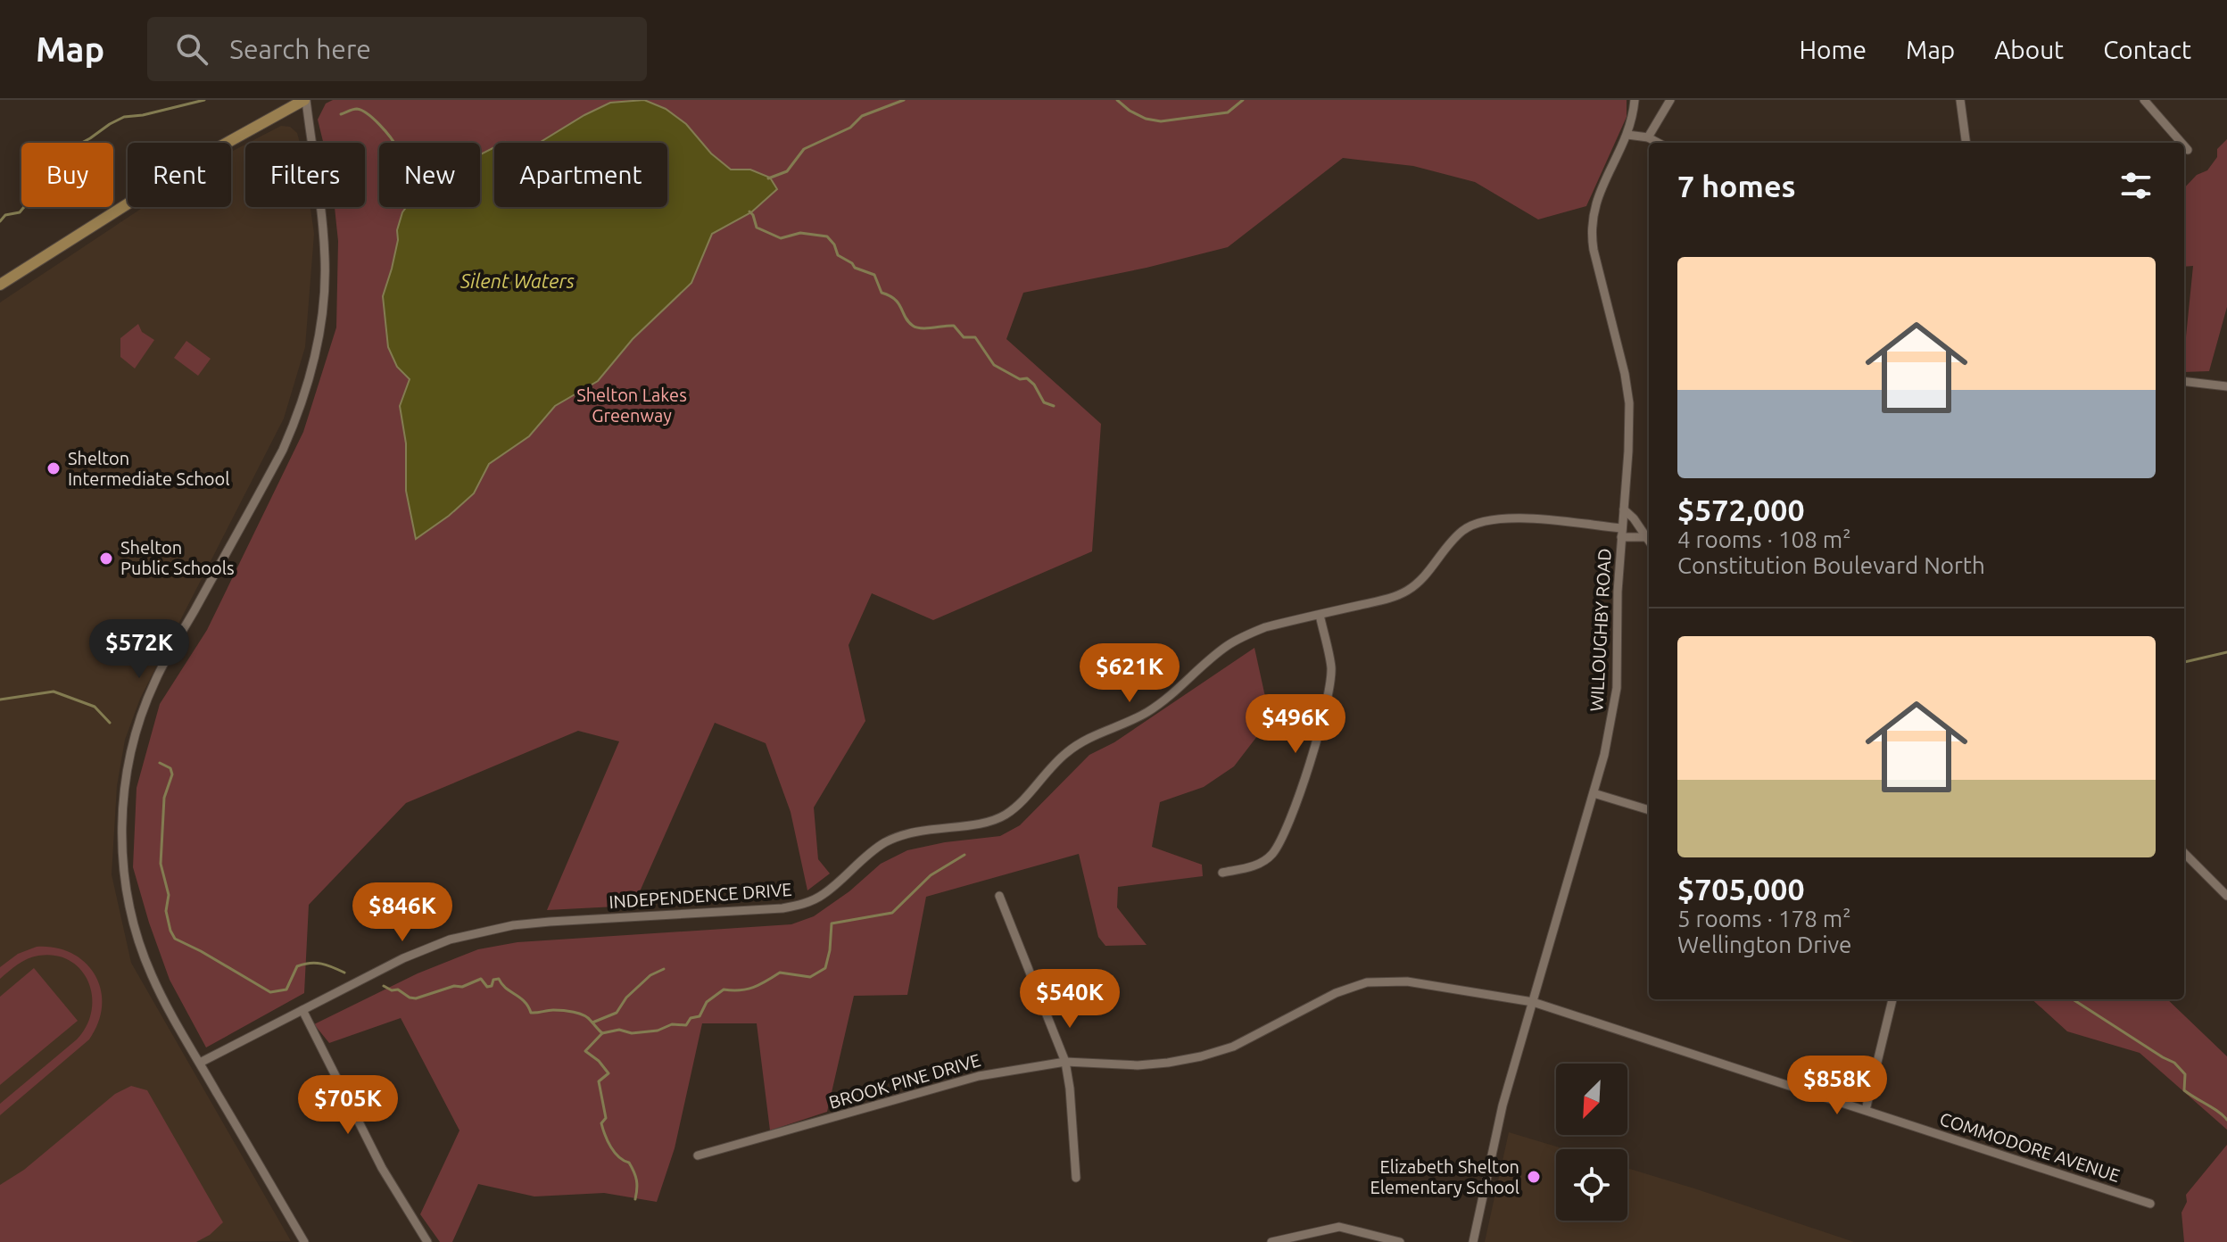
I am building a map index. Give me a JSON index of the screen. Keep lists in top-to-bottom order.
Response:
{
  "streets": {
    "street": [
      "WILLOUGHBY ROAD",
      "INDEPENDENCE DRIVE",
      "BROOK PINE DRIVE",
      "COMMODORE AVENUE"
    ]
  },
  "crossings": [
    ["WILLOUGHBY ROAD", "INDEPENDENCE DRIVE"],
    ["WILLOUGHBY ROAD", "BROOK PINE DRIVE"],
    ["WILLOUGHBY ROAD", "COMMODORE AVENUE"],
    ["BROOK PINE DRIVE", "COMMODORE AVENUE"]
  ],
  "water": ["Silent Waters"],
  "parks": ["Shelton Lakes Greenway"],
  "places": ["Shelton Intermediate School", "Shelton Public Schools", "Elizabeth Shelton Elementary School"],
  "north": "bottom left",
  "page": {
    "header": "Map",
    "search": "Search here",
    "nav": [
      "Home",
      "Map",
      "About",
      "Contact"
    ],
    "chip": [
      "Buy",
      "Rent",
      "Filters",
      "New",
      "Apartment"
    ],
    "heading": "7 homes",
    "list": [
      {
        "name": "$572,000",
        "note": "4 rooms · 108 m² · Constitution Boulevard North"
      },
      {
        "name": "$705,000",
        "note": "5 rooms · 178 m² · Wellington Drive"
      }
    ],
    "price": [
      "$572K",
      "$621K",
      "$496K",
      "$846K",
      "$540K",
      "$858K",
      "$705K"
    ]
  }
}
